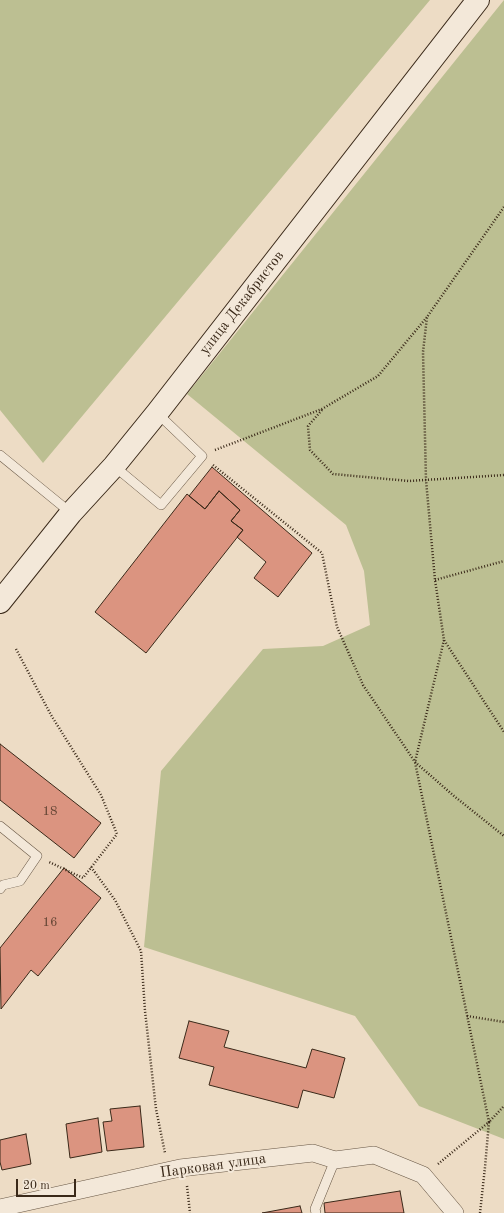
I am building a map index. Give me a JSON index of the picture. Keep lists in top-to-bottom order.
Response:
{
  "streets": {
    "street": ["улица Декабристов", "Парковая улица"]
  },
  "house_numbers": ["18", "16"],
  "scale_bar": "20 m"
}
